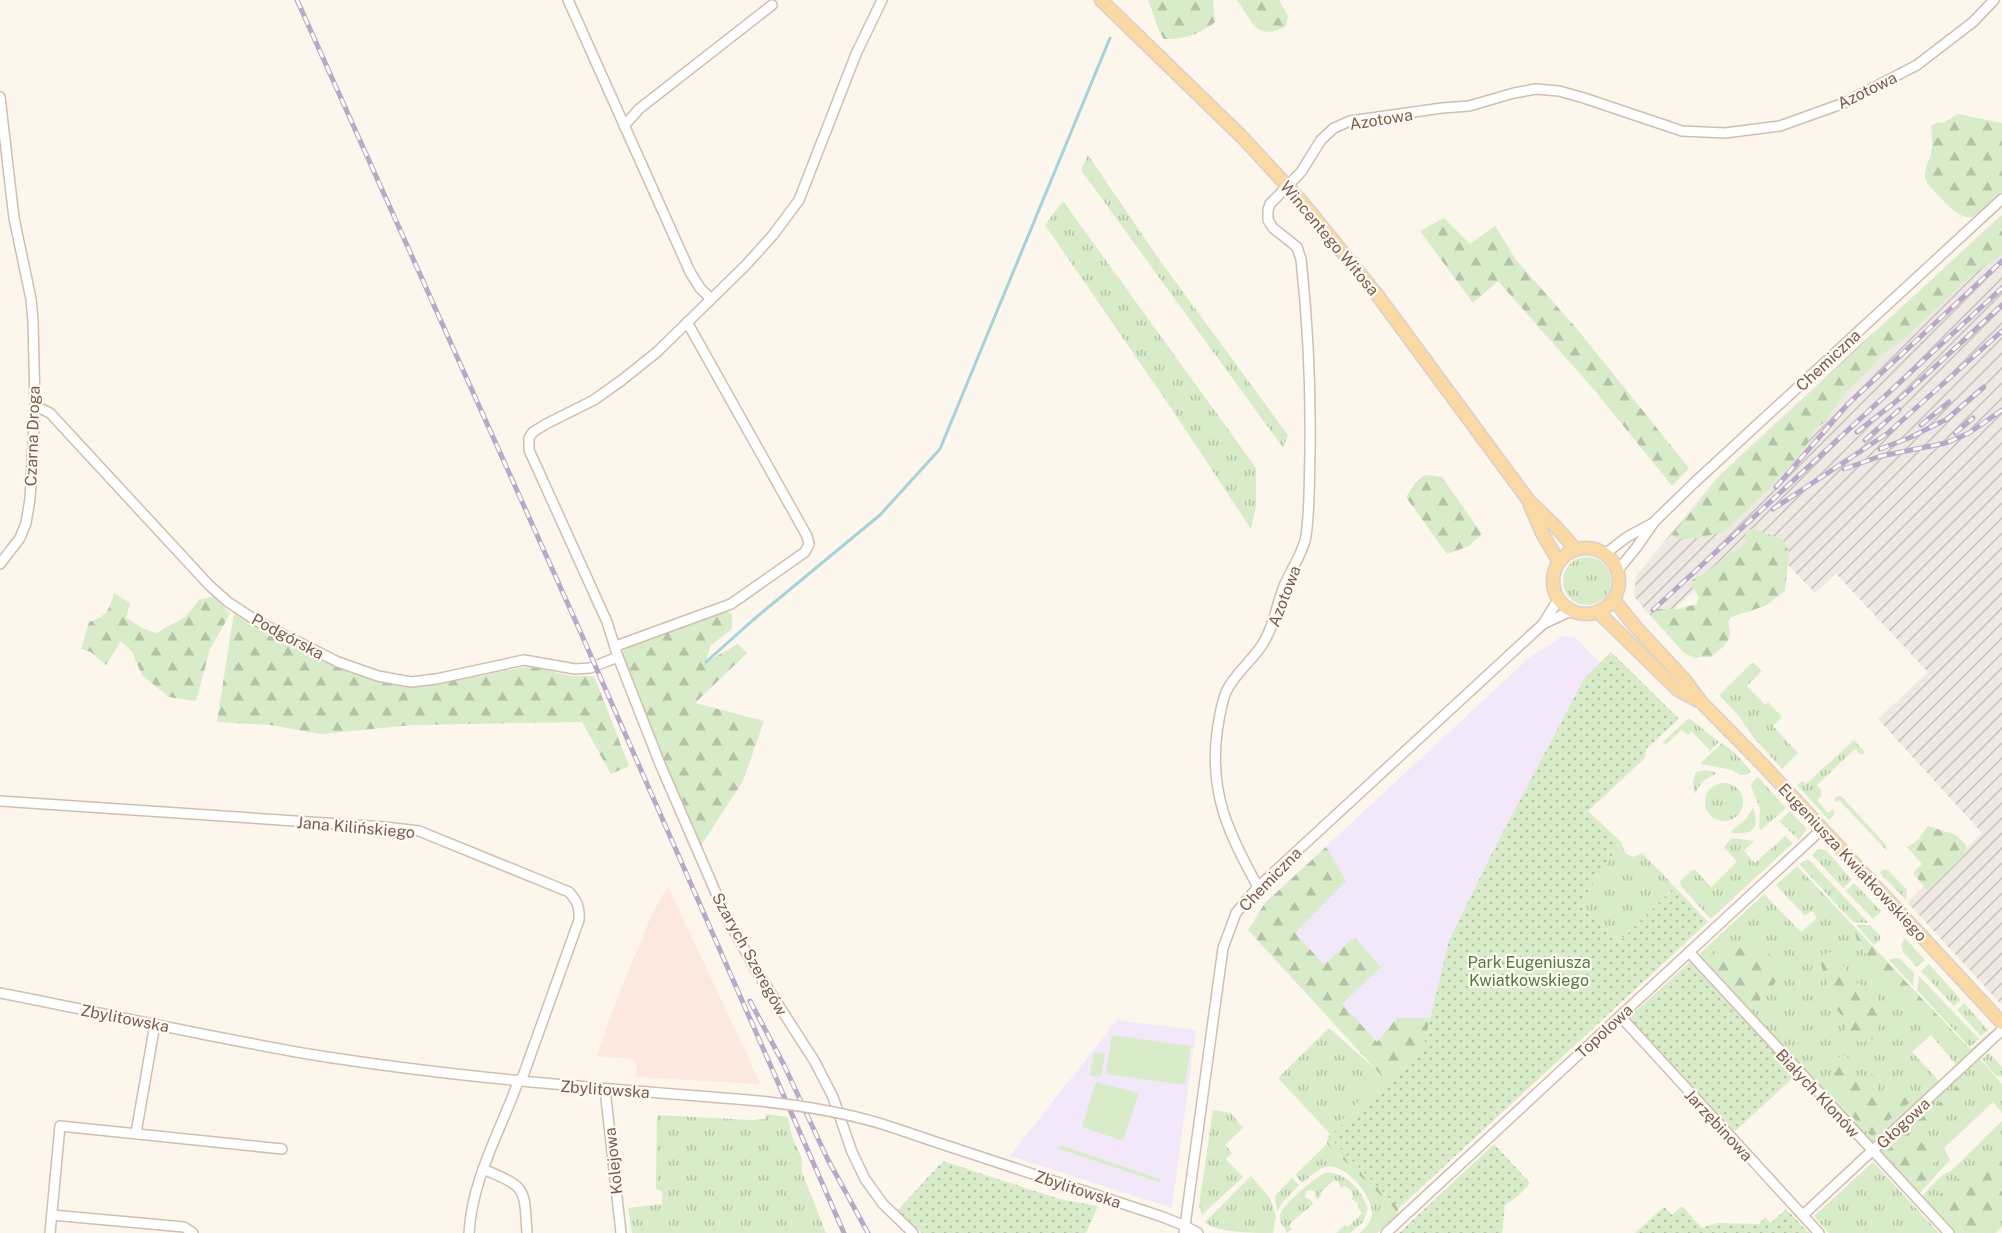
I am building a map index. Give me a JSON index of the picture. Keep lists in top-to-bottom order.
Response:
{
  "streets": {
    "main road": ["Wincentego Witosa", "Eugeniusza Kwiatkowskiego"],
    "street": [
      "Azotowa",
      "Chemiczna",
      "Czarna Droga",
      "Podgórska",
      "Jana Kilińskiego",
      "Szarych Szeregów",
      "Zbylitowska",
      "Topolowa",
      "Białych Klonów",
      "Głogowa",
      "Jarzębinowa",
      "Kolejowa"
    ]
  },
  "crossings": [
    ["Azotowa", "Wincentego Witosa"],
    ["Azotowa", "Chemiczna"],
    ["Wincentego Witosa", "Chemiczna"],
    ["Wincentego Witosa", "Eugeniusza Kwiatkowskiego"],
    ["Chemiczna", "Eugeniusza Kwiatkowskiego"],
    ["Chemiczna", "Zbylitowska"],
    ["Czarna Droga", "Podgórska"],
    ["Podgórska", "Szarych Szeregów"],
    ["Jana Kilińskiego", "Zbylitowska"],
    ["Eugeniusza Kwiatkowskiego", "Topolowa"],
    ["Zbylitowska", "Kolejowa"],
    ["Topolowa", "Białych Klonów"],
    ["Topolowa", "Jarzębinowa"],
    ["Białych Klonów", "Głogowa"],
    ["Głogowa", "Jarzębinowa"]
  ],
  "parks": ["Park Eugeniusza Kwiatkowskiego"]
}
